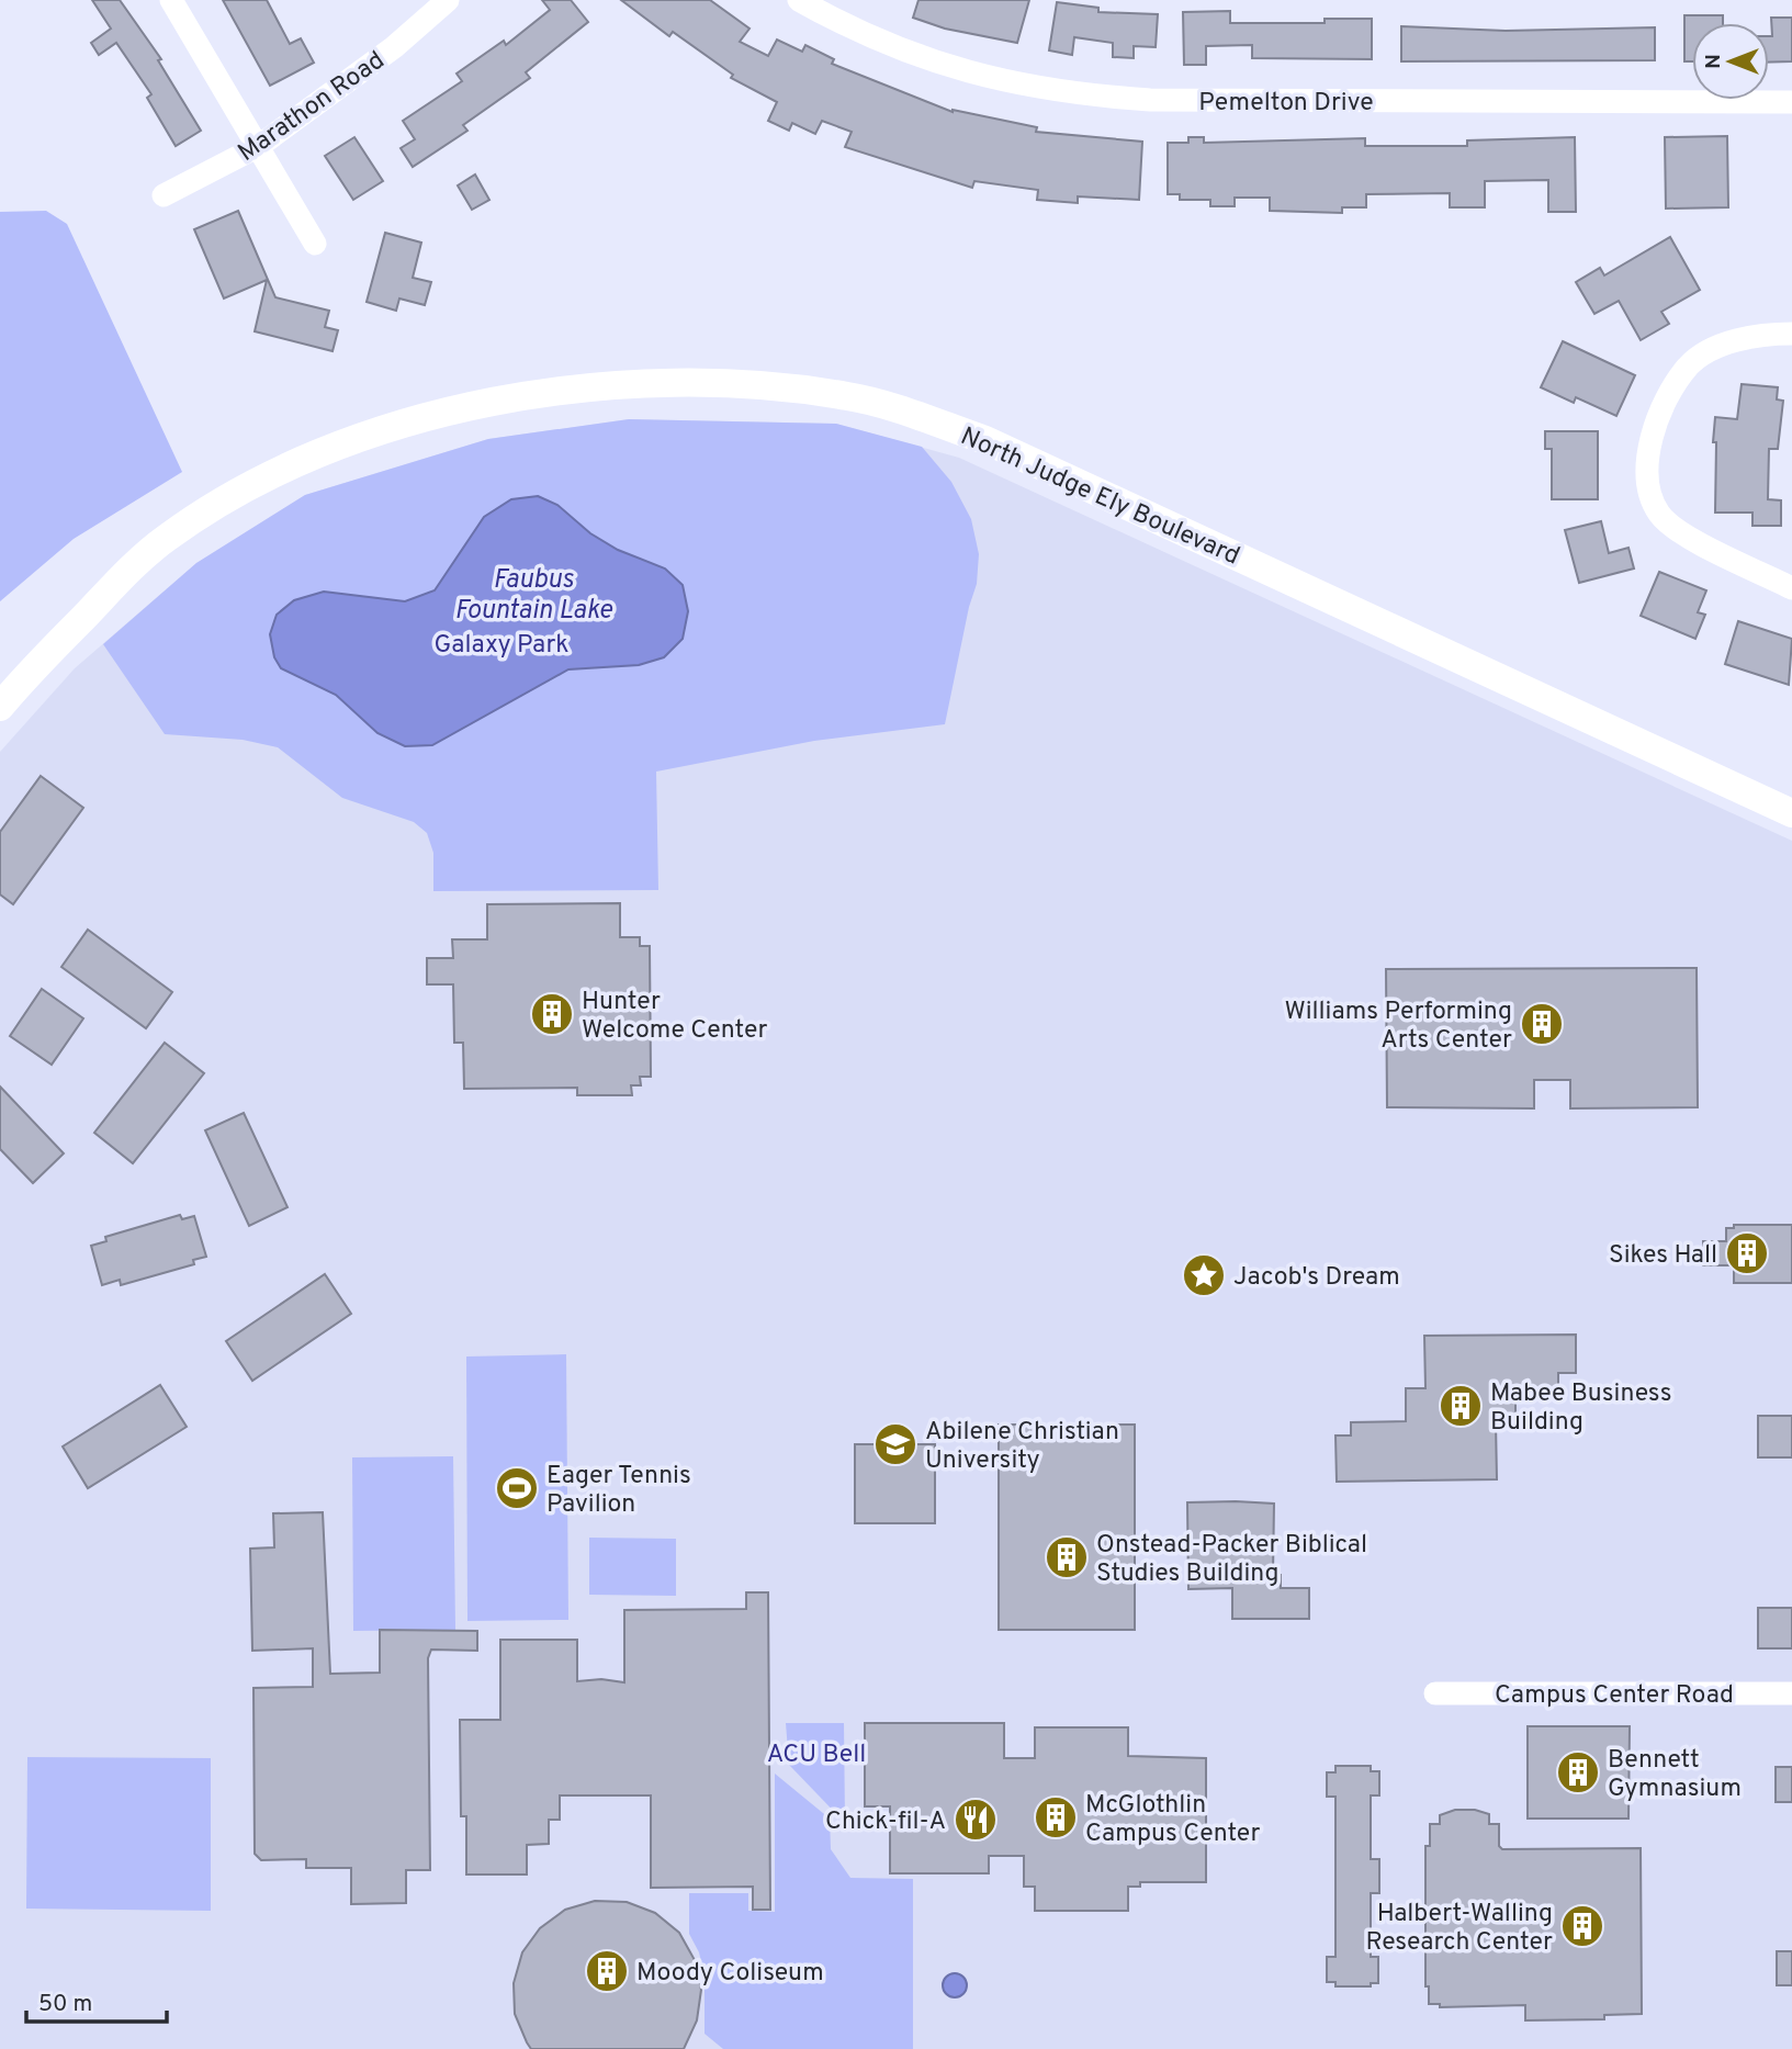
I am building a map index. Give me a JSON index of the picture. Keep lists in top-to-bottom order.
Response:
{
  "streets": {
    "main road": ["North Judge Ely Boulevard"],
    "street": ["Pemelton Drive", "Marathon Road", "Campus Center Road"]
  },
  "water": ["Faubus Fountain Lake"],
  "parks": ["Galaxy Park", "ACU Bell"],
  "places": {
    "building": [
      "Hunter Welcome Center",
      "Williams Performing Arts Center",
      "Sikes Hall",
      "Mabee Business Building",
      "Onstead-Packer Biblical Studies Building",
      "Bennett Gymnasium",
      "McGlothlin Campus Center",
      "Halbert-Walling Research Center",
      "Moody Coliseum"
    ],
    "place": ["Jacob's Dream"],
    "school or university": ["Abilene Christian University"],
    "sports": ["Eager Tennis Pavilion"],
    "restaurant": ["Chick-fil-A"]
  },
  "scale_bar": "50 m",
  "north": "left"
}
